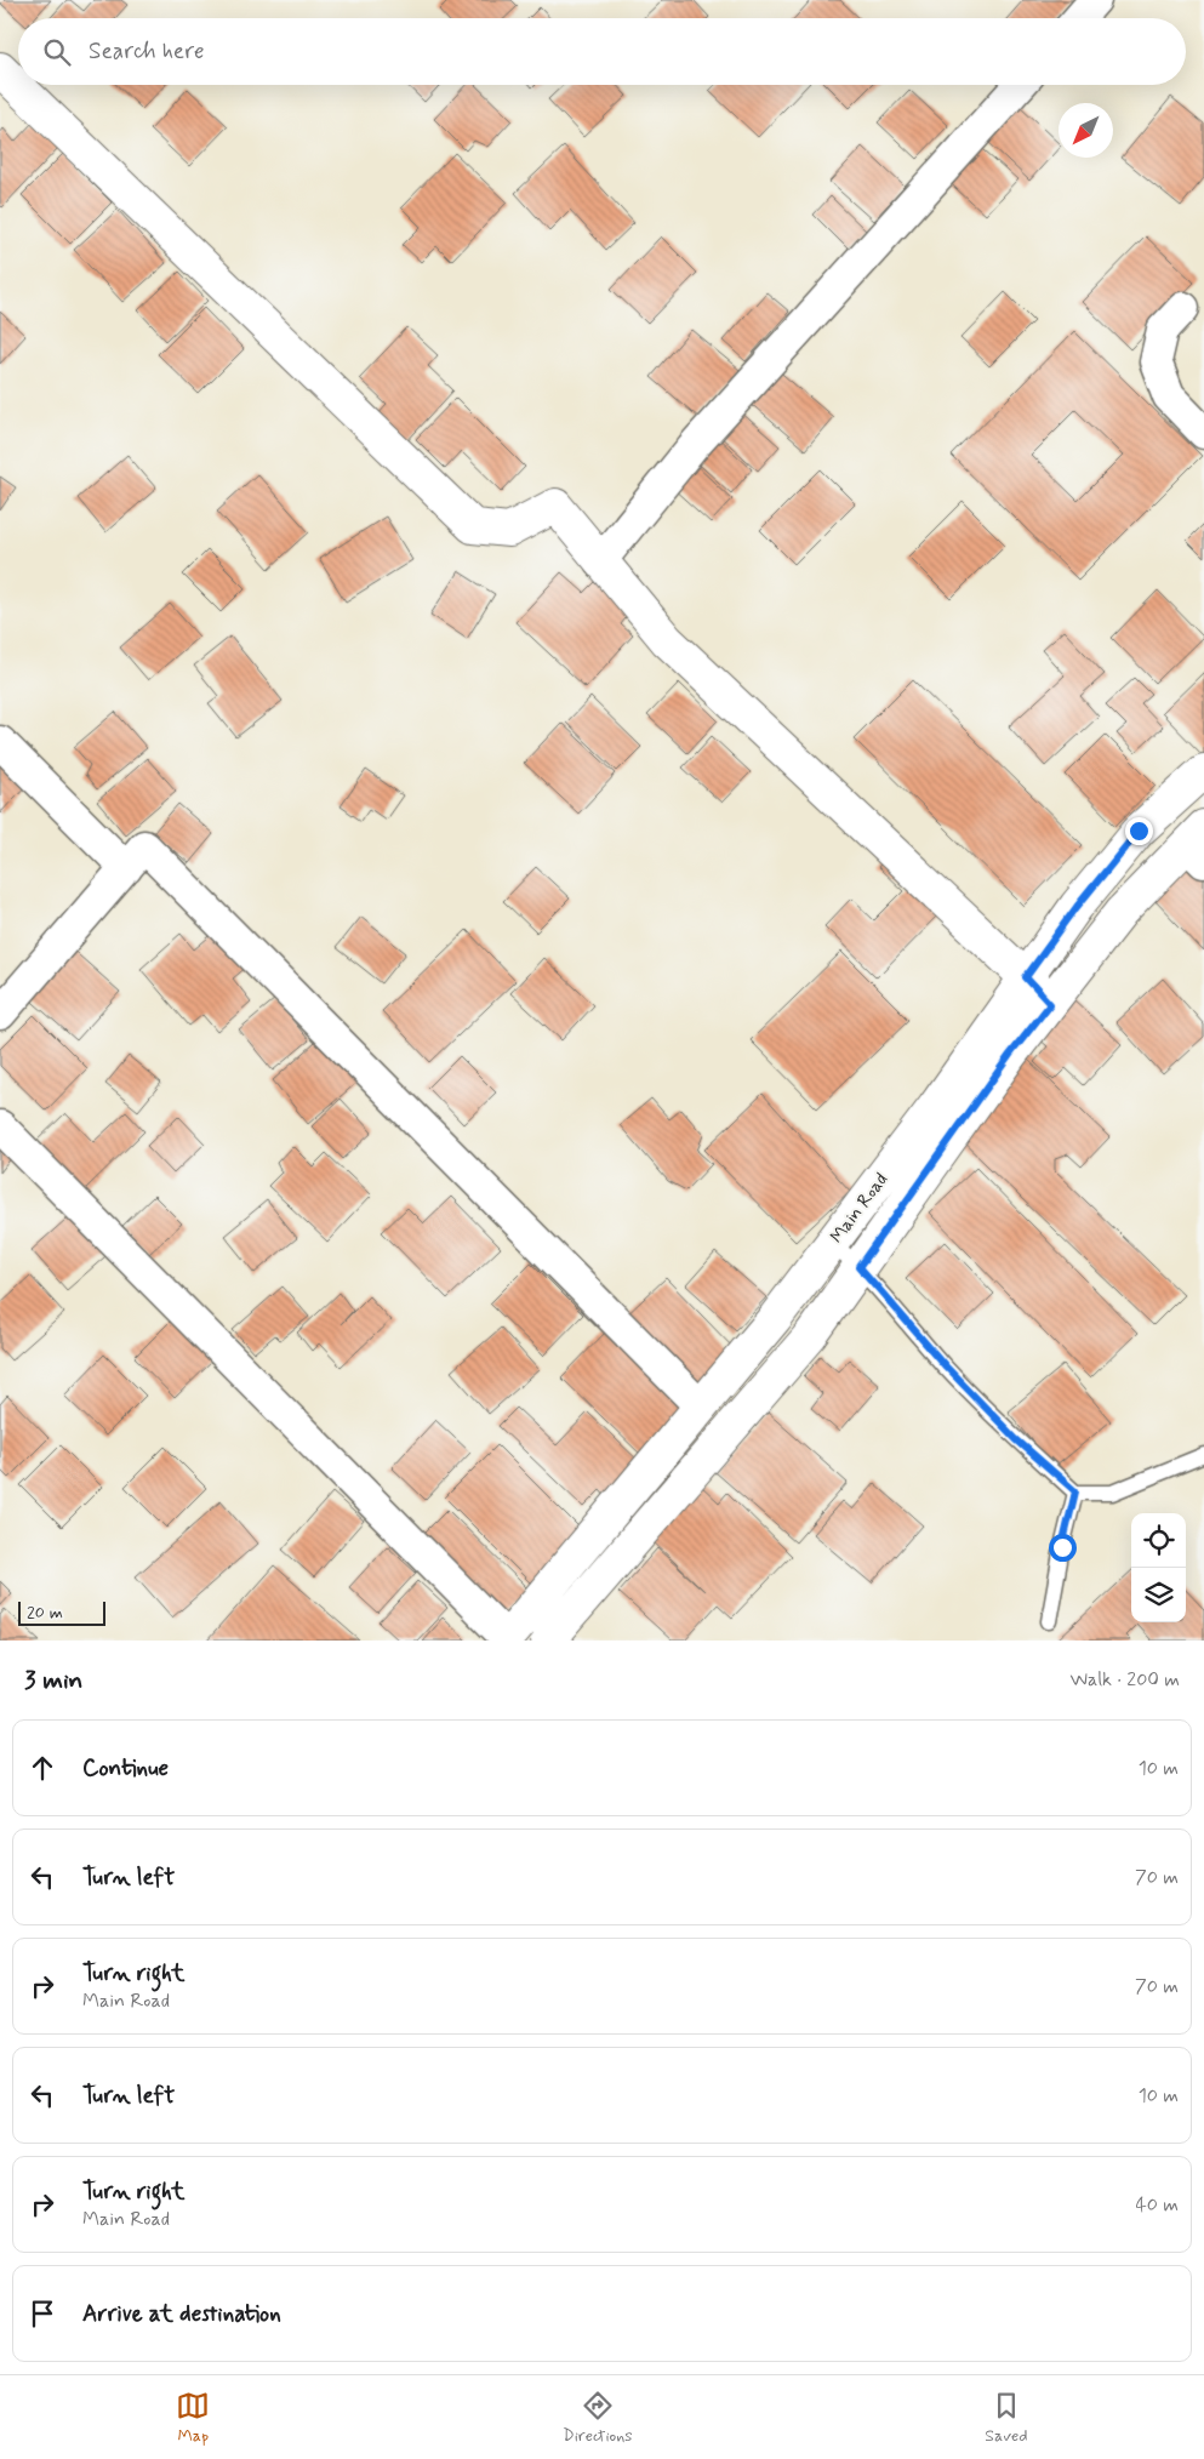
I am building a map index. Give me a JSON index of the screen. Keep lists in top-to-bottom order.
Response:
{
  "streets": {
    "main road": ["Main Road"]
  },
  "scale_bar": "20 m",
  "north": "bottom left",
  "page": {
    "search": "Search here",
    "scale": "20 m",
    "heading": ["3 min", "Walk · 200 m"],
    "list": [
      ["Continue", "10 m"],
      ["Turn left", "70 m"],
      ["Turn right", "Main Road", "70 m"],
      ["Turn left", "10 m"],
      ["Turn right", "Main Road", "40 m"],
      "Arrive at destination"
    ],
    "nav": ["Map", "Directions", "Saved"]
  }
}
